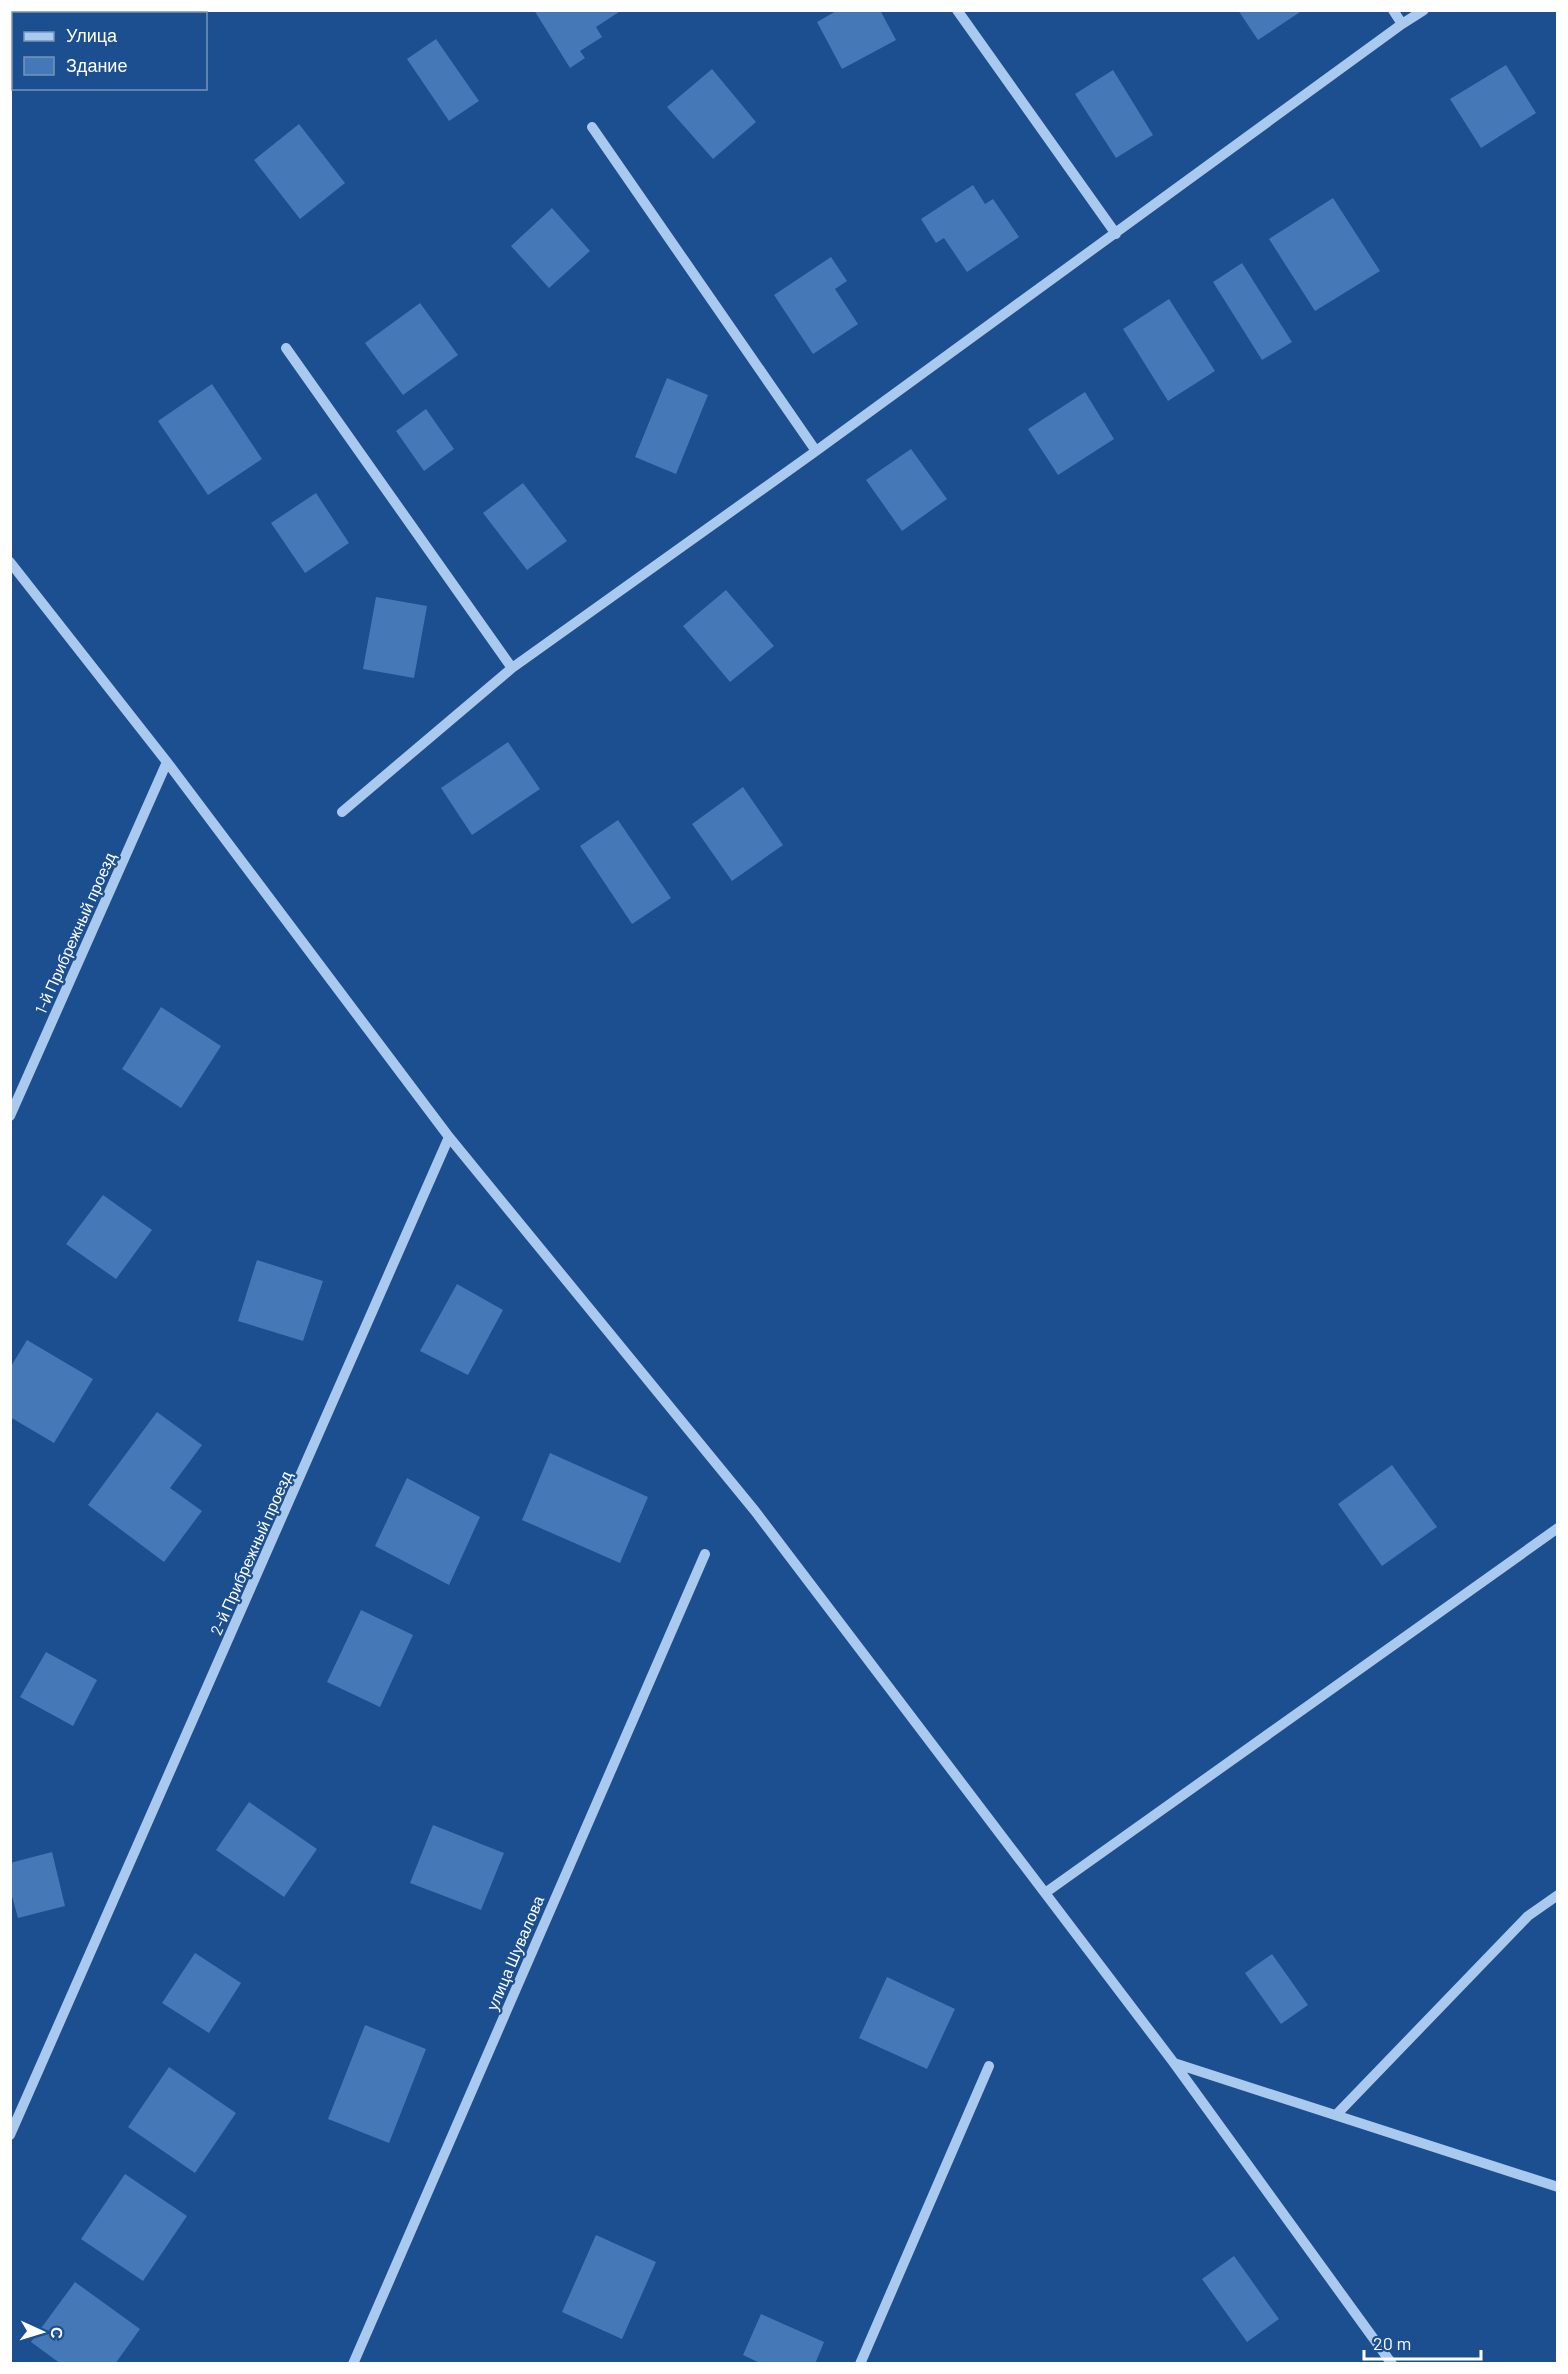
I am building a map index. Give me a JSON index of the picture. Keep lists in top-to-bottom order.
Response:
{
  "streets": {
    "street": ["1-й Прибрежный проезд", "2-й Прибрежный проезд", "улица Шувалова"]
  },
  "legend": ["Улица", "Здание"],
  "scale_bar": "20 m",
  "north": "right"
}
